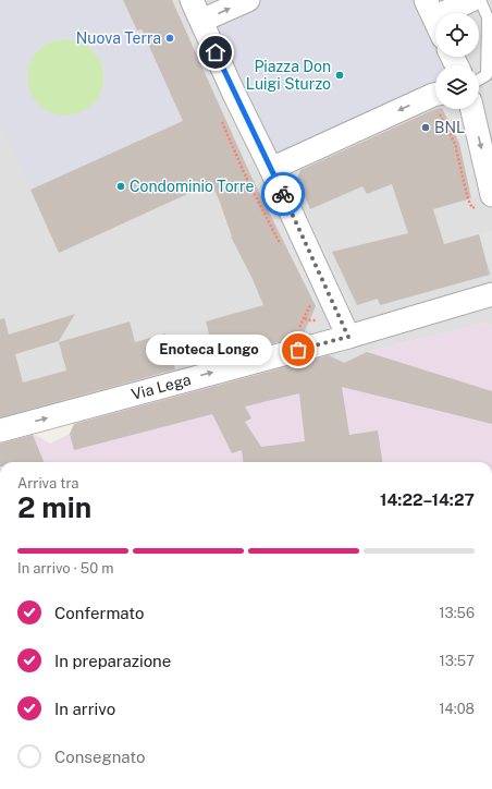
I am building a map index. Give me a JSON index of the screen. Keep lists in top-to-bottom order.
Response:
{
  "streets": {
    "street": ["Via Lega"]
  },
  "one_way": ["Via Lega"],
  "places": [
    "Nuova Terra",
    "Piazza Don Luigi Sturzo",
    "BNL",
    "Condominio Torre",
    "Enoteca Longo"
  ],
  "page": {
    "bubble": "Enoteca Longo",
    "heading": ["2 min", "Arriva tra", "14:22–14:27"],
    "bar": "In arrivo · 50 m",
    "list": [
      ["Confermato", "13:56"],
      ["In preparazione", "13:57"],
      ["In arrivo", "14:08"],
      "Consegnato"
    ]
  }
}
